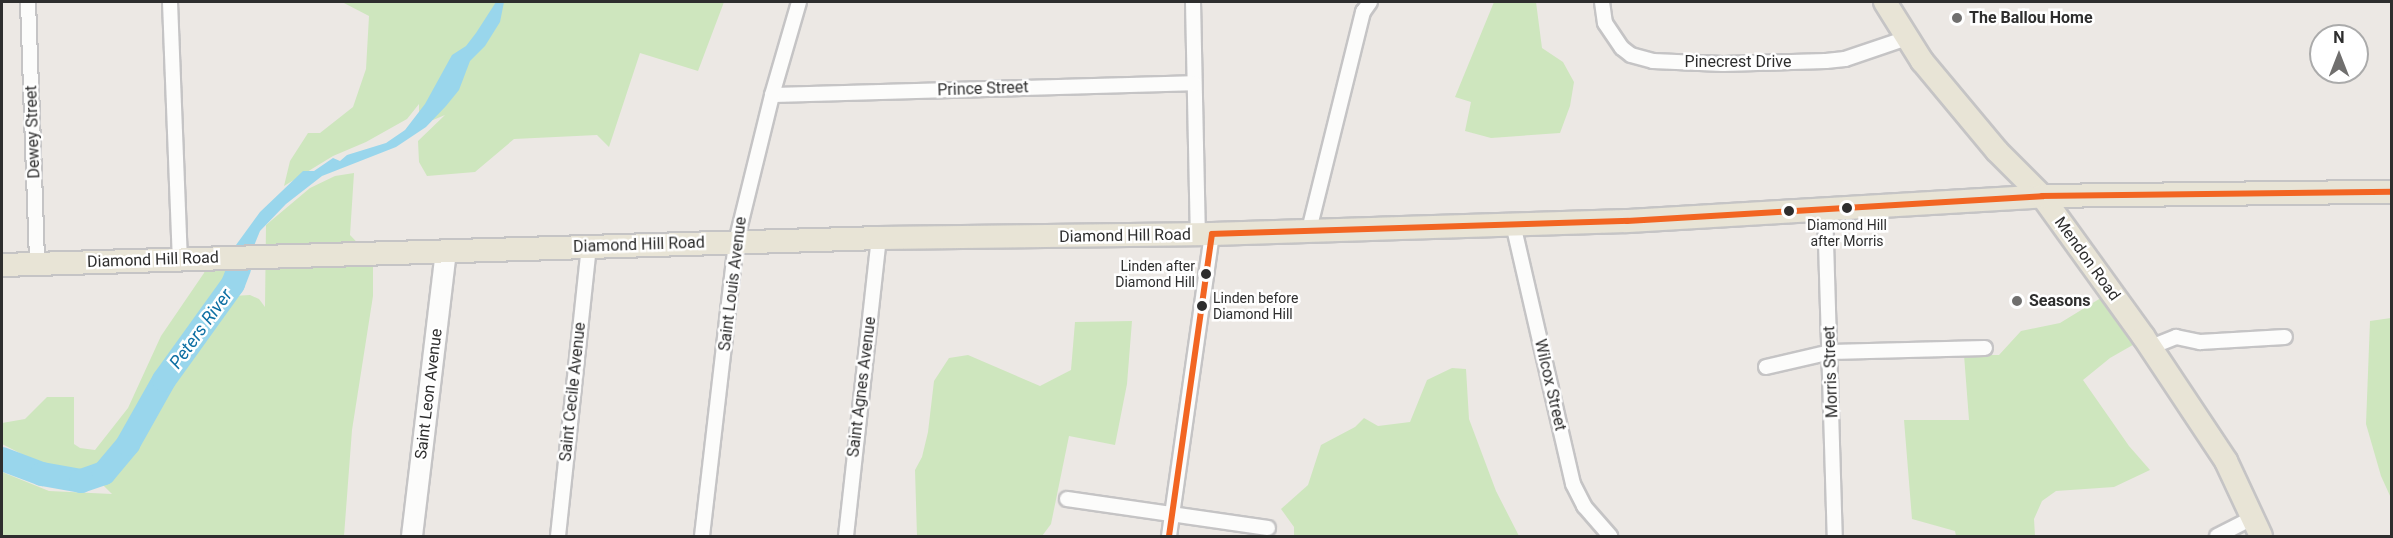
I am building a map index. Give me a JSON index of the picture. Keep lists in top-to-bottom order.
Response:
{
  "streets": {
    "main road": ["Diamond Hill Road", "Mendon Road"],
    "street": [
      "Pinecrest Drive",
      "Prince Street",
      "Dewey Street",
      "Saint Louis Avenue",
      "Morris Street",
      "Wilcox Street",
      "Saint Agnes Avenue",
      "Saint Cecile Avenue",
      "Saint Leon Avenue"
    ]
  },
  "crossings": [
    ["Pinecrest Drive", "Mendon Road"],
    ["Prince Street", "Saint Louis Avenue"],
    ["Dewey Street", "Diamond Hill Road"],
    ["Diamond Hill Road", "Mendon Road"],
    ["Diamond Hill Road", "Saint Louis Avenue"],
    ["Diamond Hill Road", "Morris Street"],
    ["Diamond Hill Road", "Wilcox Street"],
    ["Diamond Hill Road", "Saint Agnes Avenue"],
    ["Diamond Hill Road", "Saint Cecile Avenue"],
    ["Diamond Hill Road", "Saint Leon Avenue"]
  ],
  "water": ["Peters River"],
  "places": [
    "The Ballou Home",
    "Diamond Hill after Morris",
    "Linden after Diamond Hill",
    "Seasons",
    "Linden before Diamond Hill"
  ],
  "north": "top"
}
